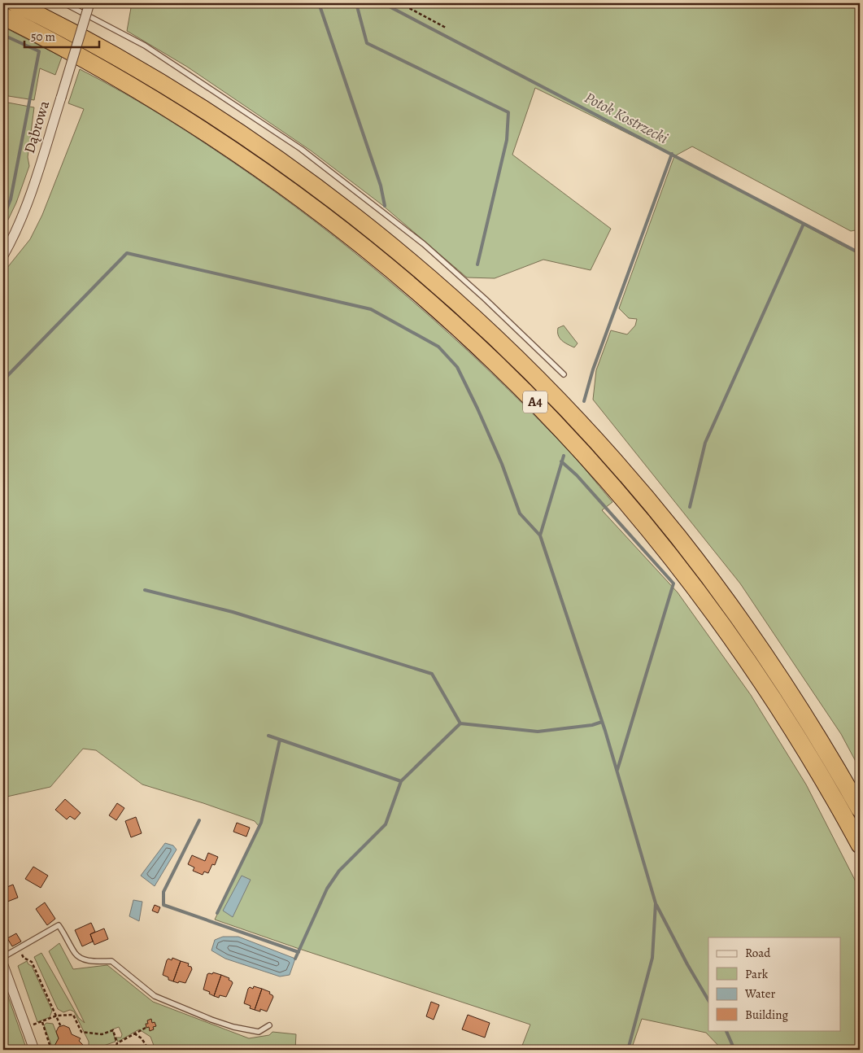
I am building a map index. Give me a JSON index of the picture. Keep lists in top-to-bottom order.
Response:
{
  "streets": {
    "highway": ["A4"],
    "street": ["Dąbrowa"]
  },
  "water": ["Potok Kostrzecki"],
  "legend": [
    "Road",
    "Park",
    "Water",
    "Building"
  ],
  "scale_bar": "50 m"
}
